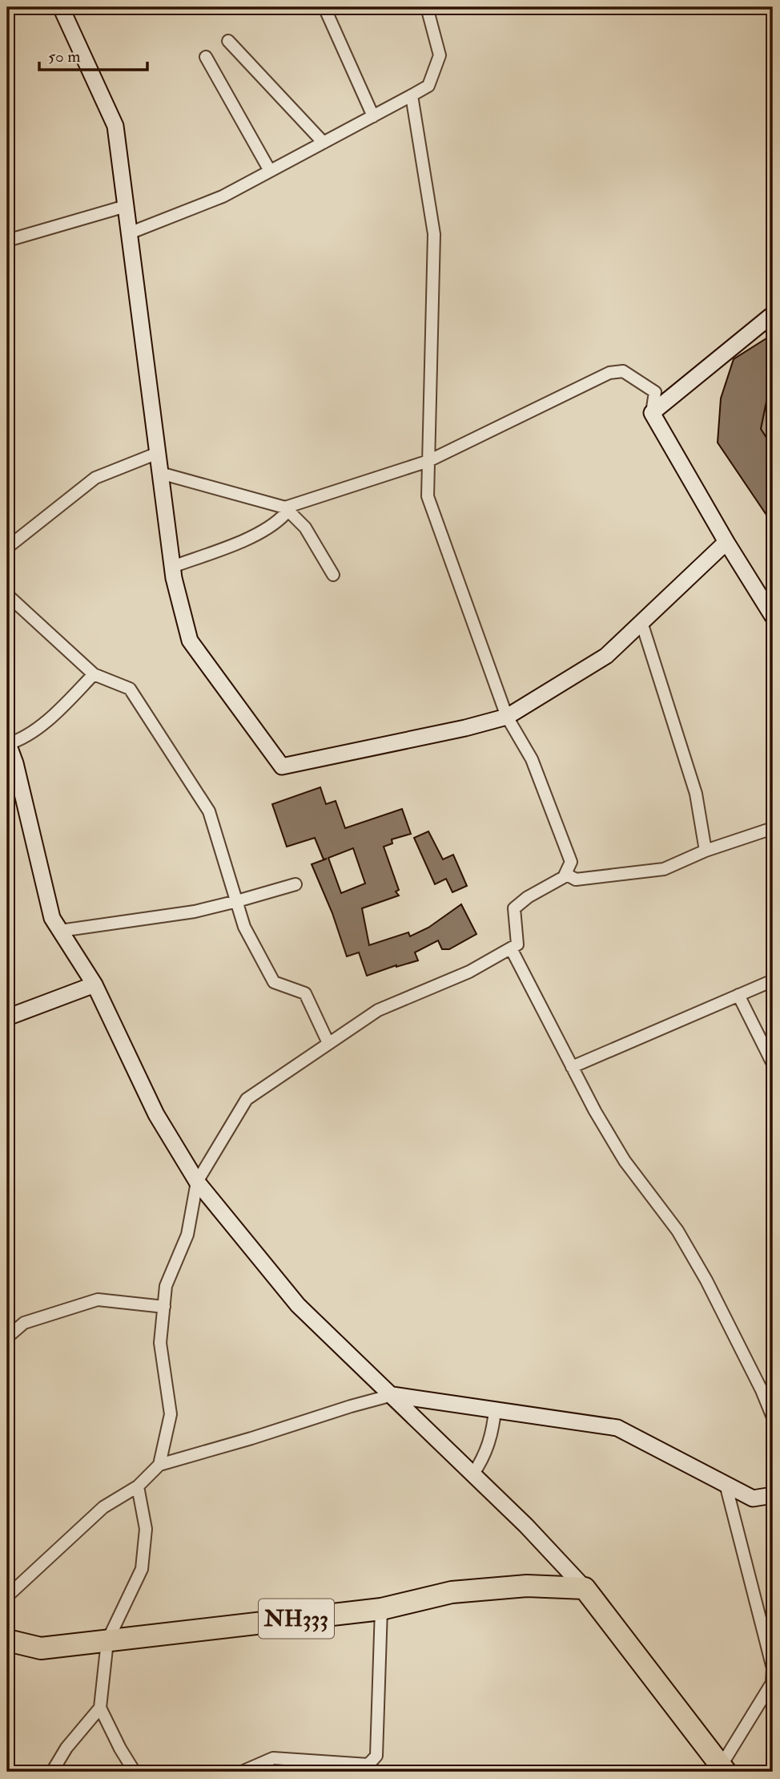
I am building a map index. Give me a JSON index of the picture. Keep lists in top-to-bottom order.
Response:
{
  "streets": {
    "highway": ["NH333"]
  },
  "scale_bar": "50 m"
}
